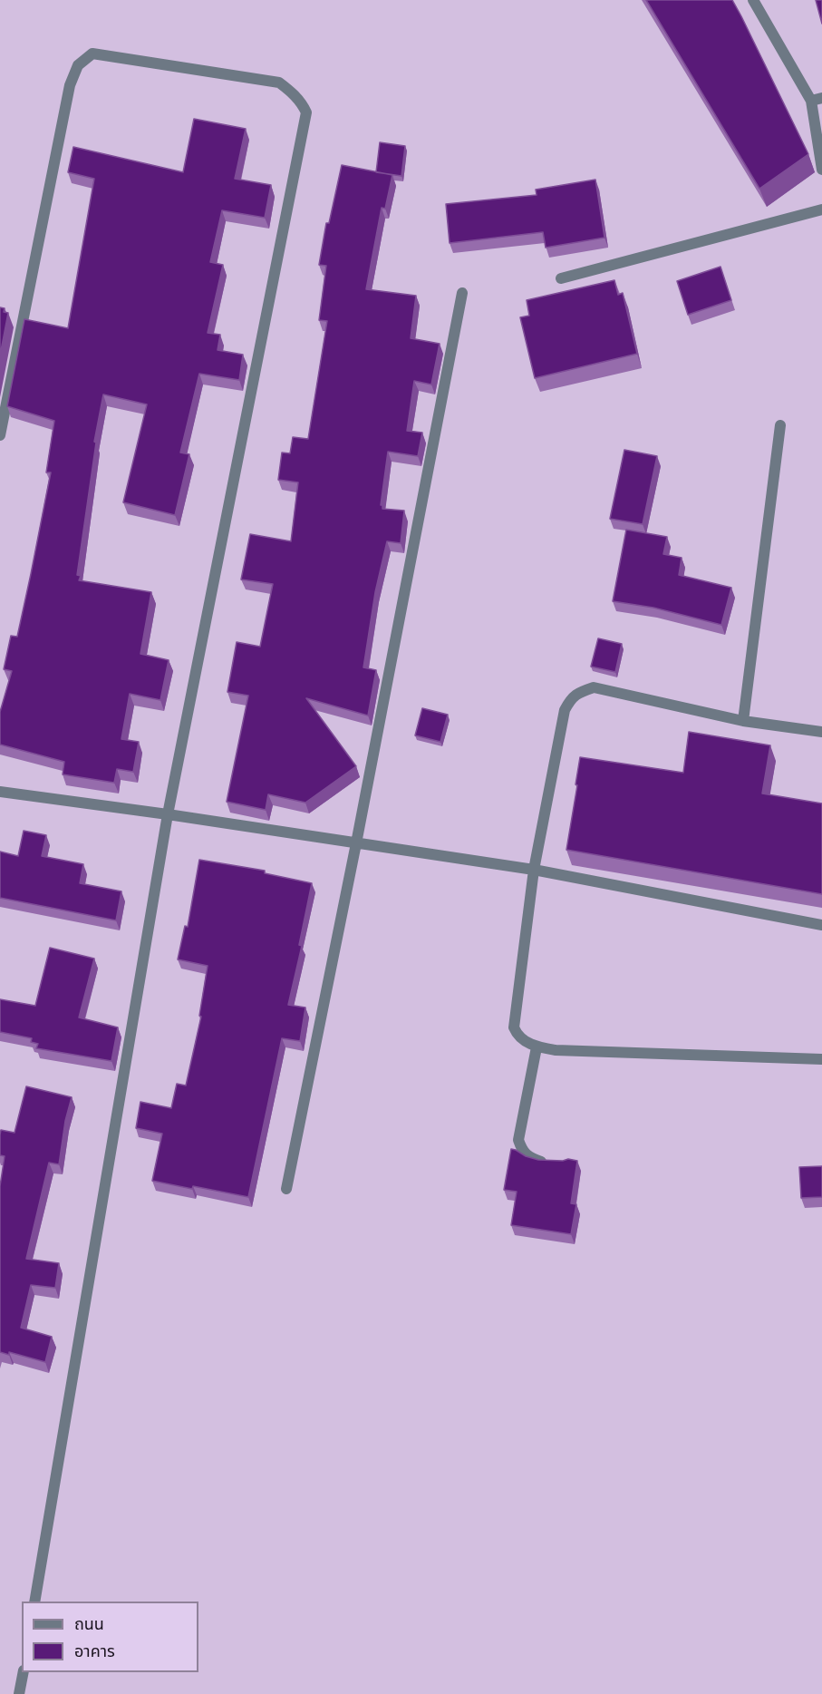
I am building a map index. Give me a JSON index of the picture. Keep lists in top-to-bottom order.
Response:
{
  "legend": ["ถนน", "อาคาร"]
}
